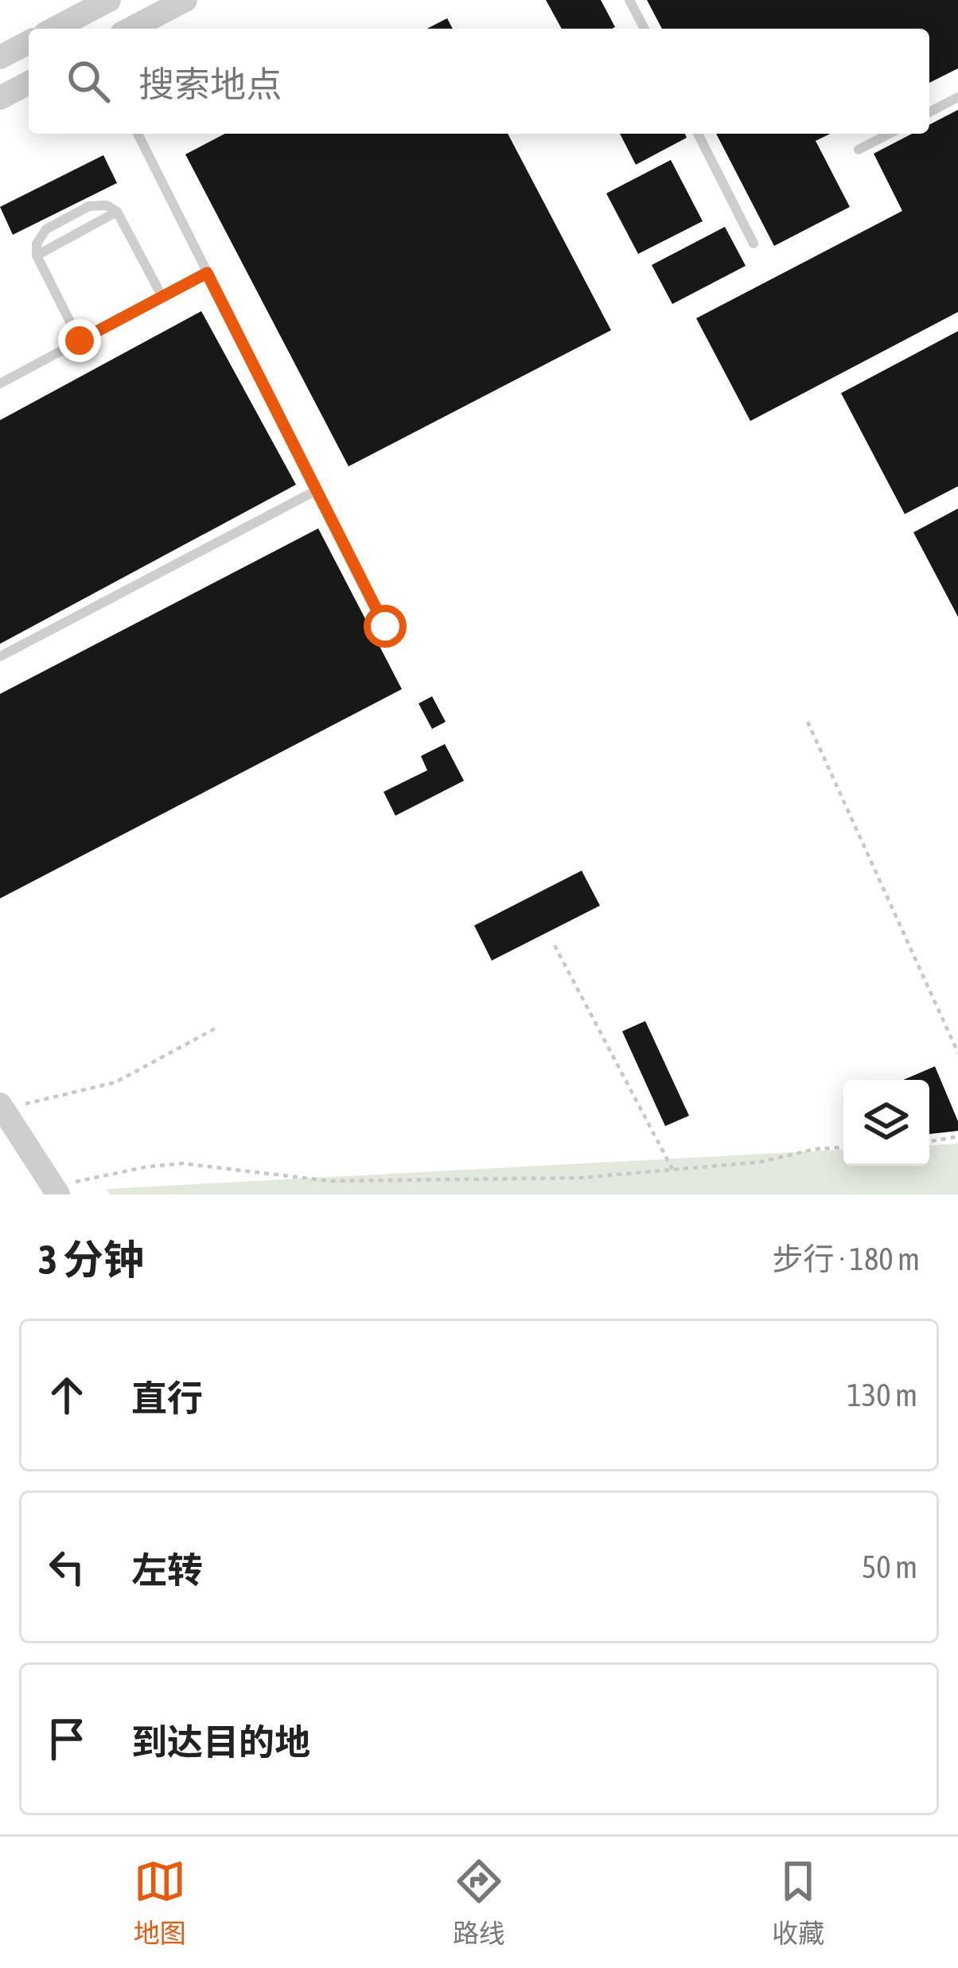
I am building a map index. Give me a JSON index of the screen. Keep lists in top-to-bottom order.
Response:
{
  "page": {
    "search": "搜索地点",
    "heading": ["3 分钟", "步行 · 180 m"],
    "list": [
      ["直行", "130 m"],
      ["左转", "50 m"],
      "到达目的地"
    ],
    "nav": ["地图", "路线", "收藏"]
  }
}
